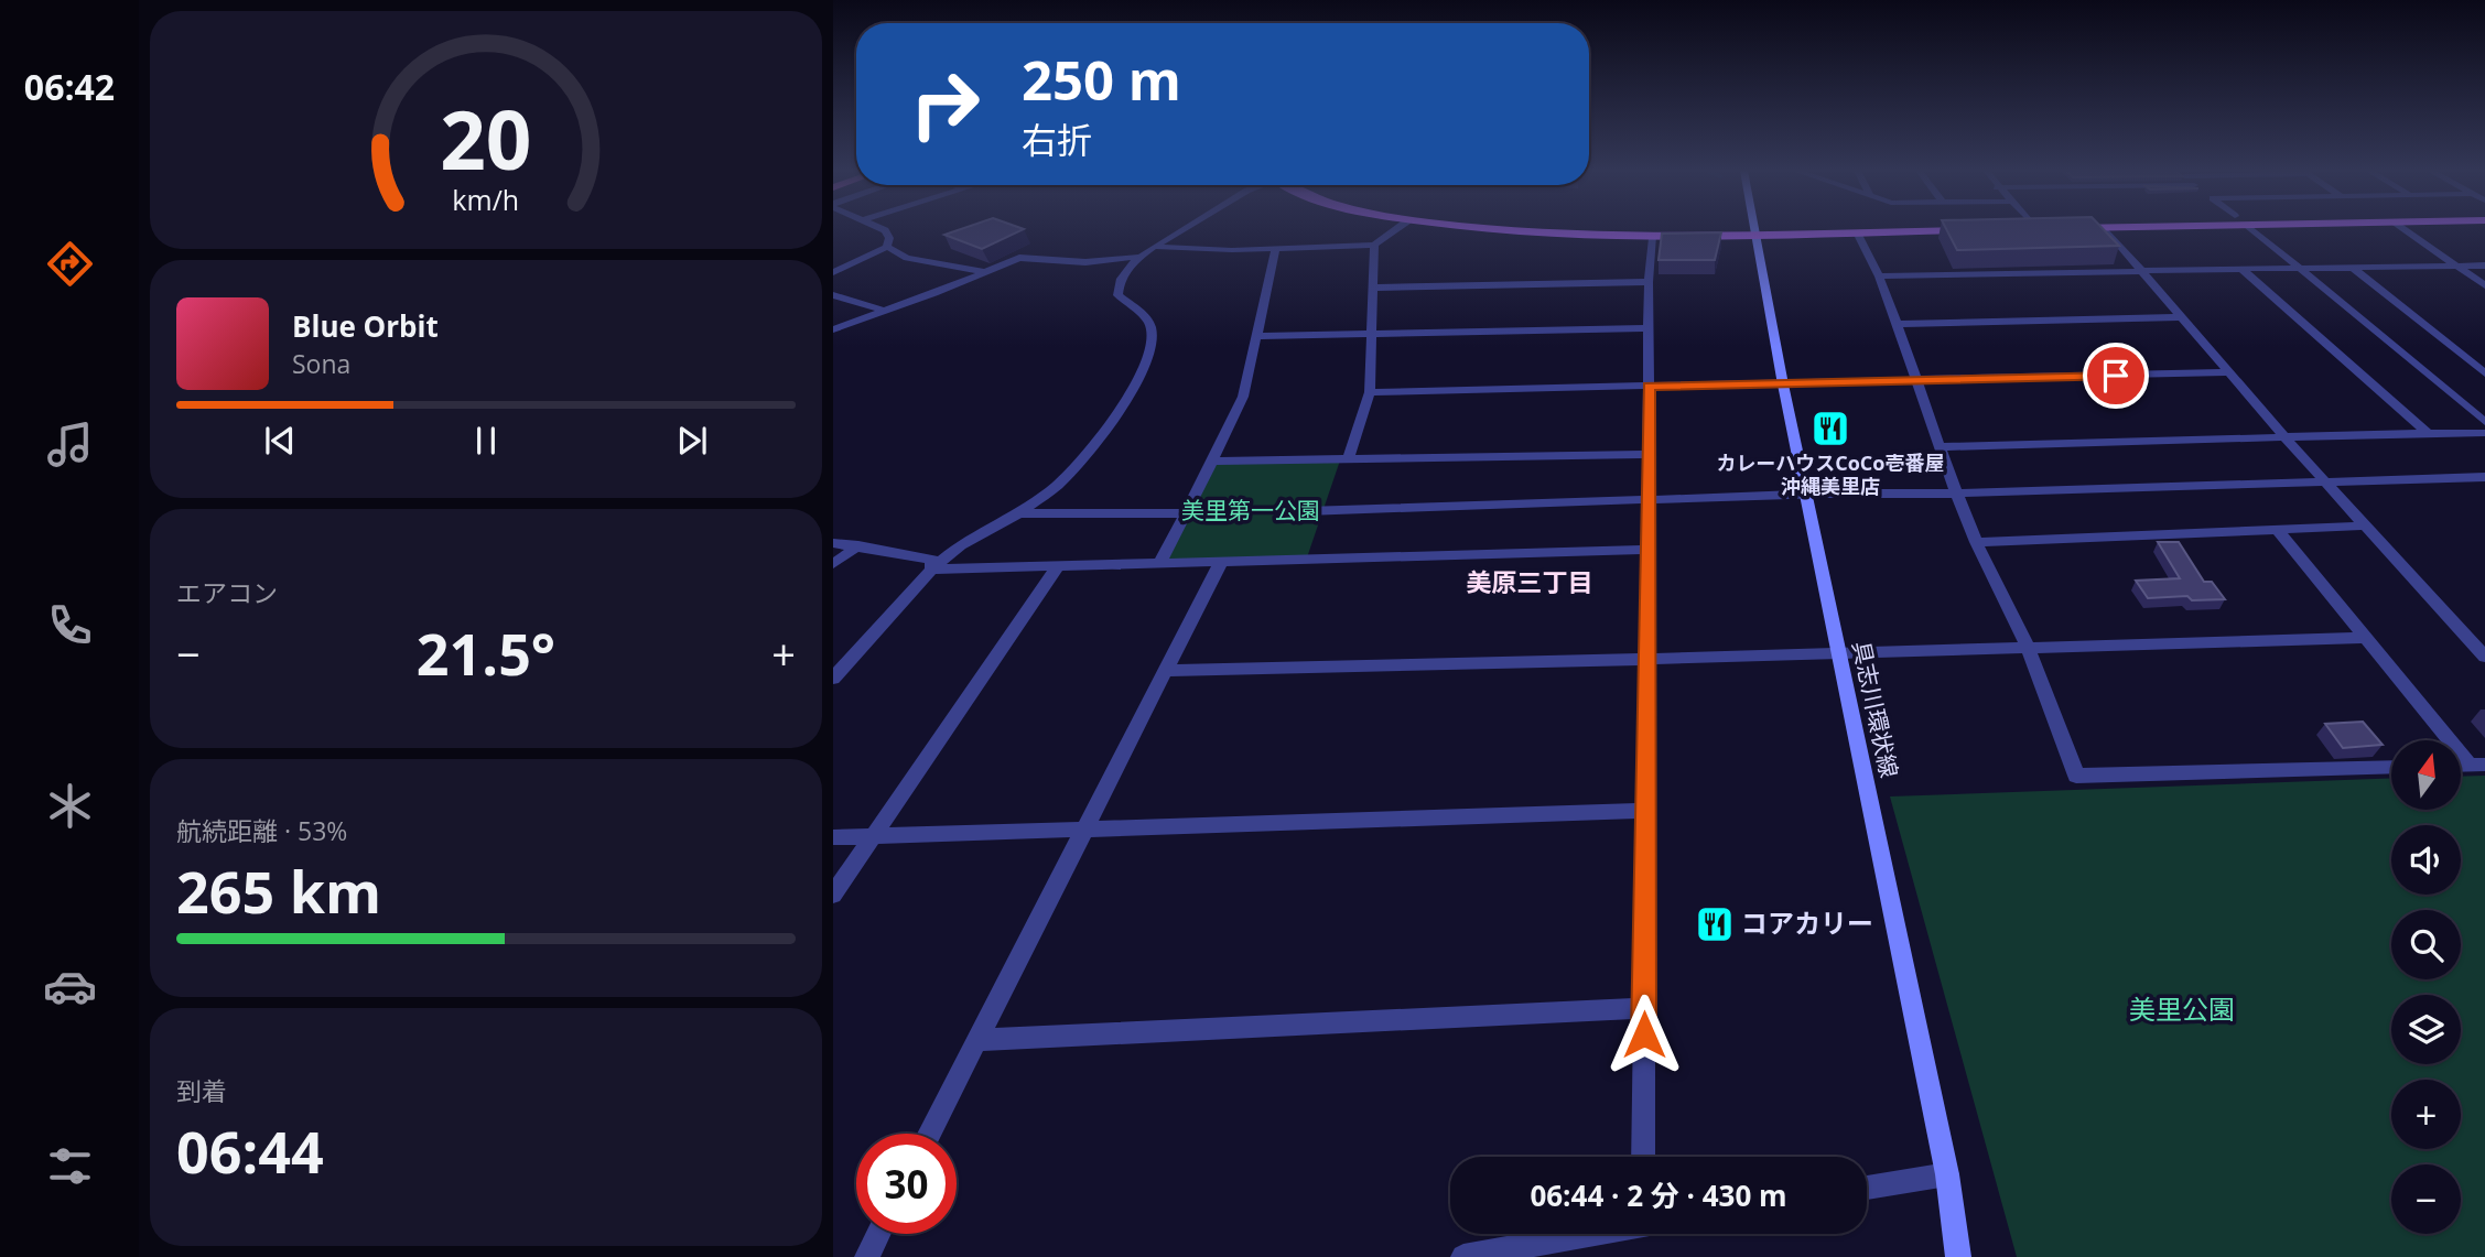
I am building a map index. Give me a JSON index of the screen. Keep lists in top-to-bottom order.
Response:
{
  "streets": {
    "main road": ["具志川環状線"]
  },
  "districts": ["美原三丁目"],
  "parks": ["美里第一公園", "美里公園"],
  "places": {
    "restaurant": ["カレーハウスCoCo壱番屋 沖縄美里店", "コアカリー"]
  },
  "north": "top",
  "page": {
    "tabs": "06:42",
    "turn": ["250 m", "右折"],
    "song": ["Blue Orbit", "Sona"],
    "tile": [
      "エアコン",
      ["航続距離 · 53%", "265 km"],
      ["到着", "06:44"]
    ],
    "heat": ["−", "21.5°", "+"],
    "map_buttons": ["+", "−"],
    "limit": "30",
    "trip": "06:44 · 2 分 · 430 m",
    "gauge": ["20", "km/h"]
  }
}
